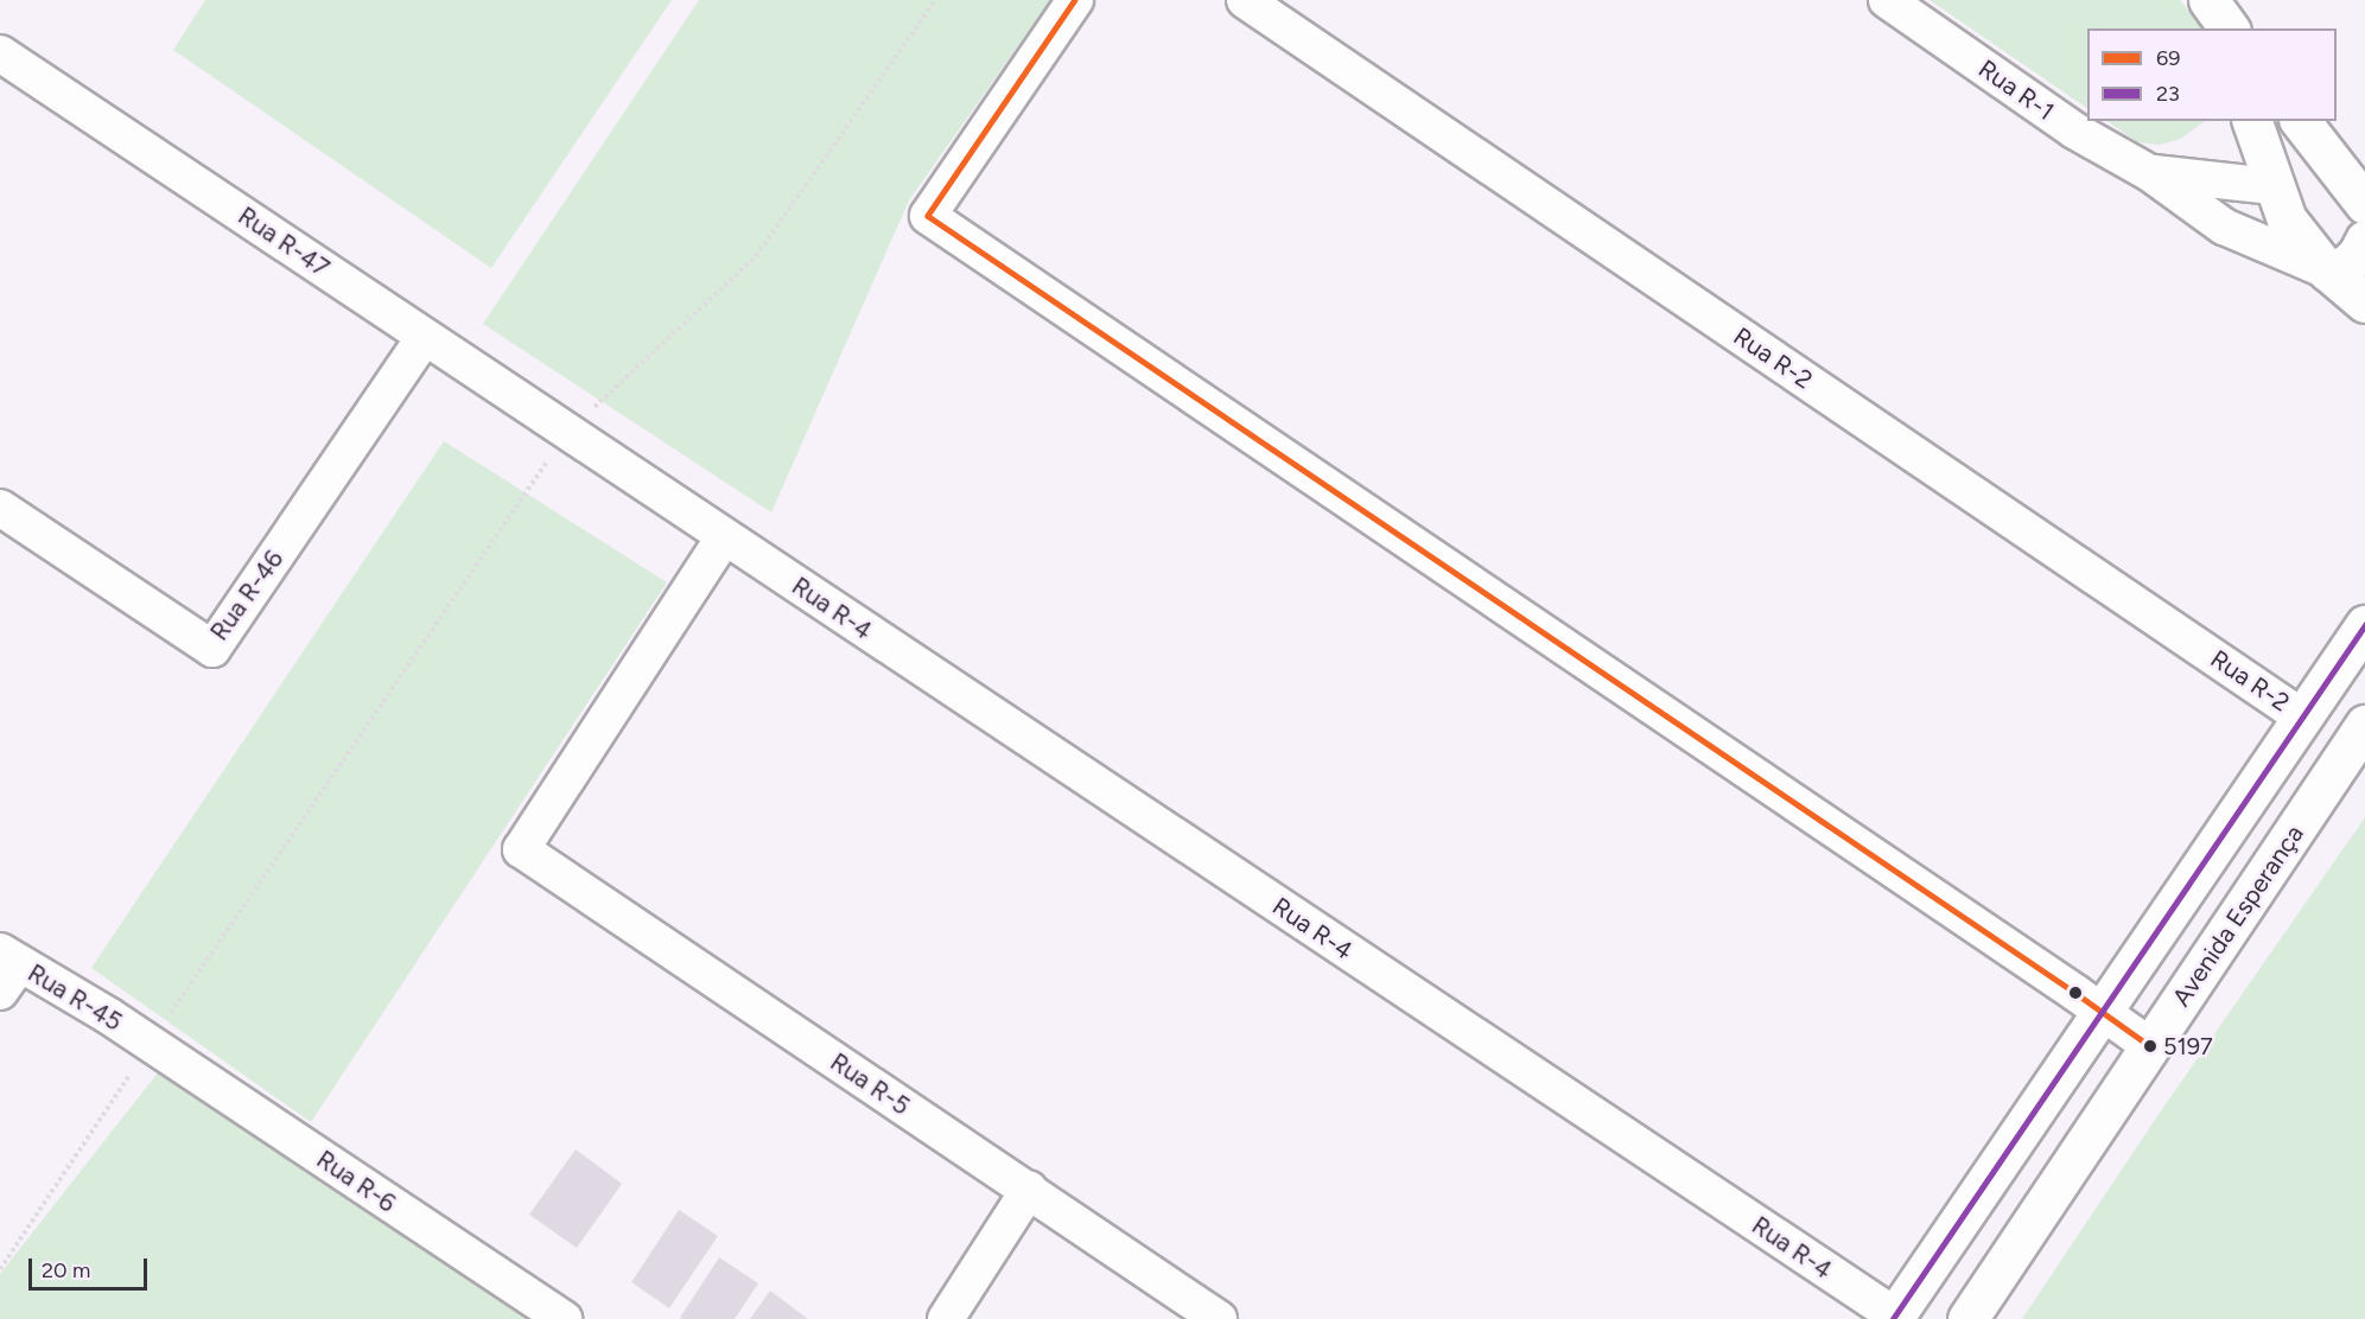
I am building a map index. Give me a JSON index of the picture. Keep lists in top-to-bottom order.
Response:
{
  "streets": {
    "main road": ["Avenida Esperança"],
    "street": [
      "Rua R-1",
      "Rua R-47",
      "Rua R-2",
      "Rua R-46",
      "Rua R-4",
      "Rua R-45",
      "Rua R-5",
      "Rua R-6"
    ]
  },
  "crossings": [
    ["Rua R-47", "Rua R-46"],
    ["Rua R-47", "Rua R-4"],
    ["Rua R-4", "Rua R-5"],
    ["Rua R-45", "Rua R-6"]
  ],
  "places": ["5197"],
  "lines": ["transit line 69", "transit line 23"],
  "legend": ["69", "23"],
  "scale_bar": "20 m"
}
